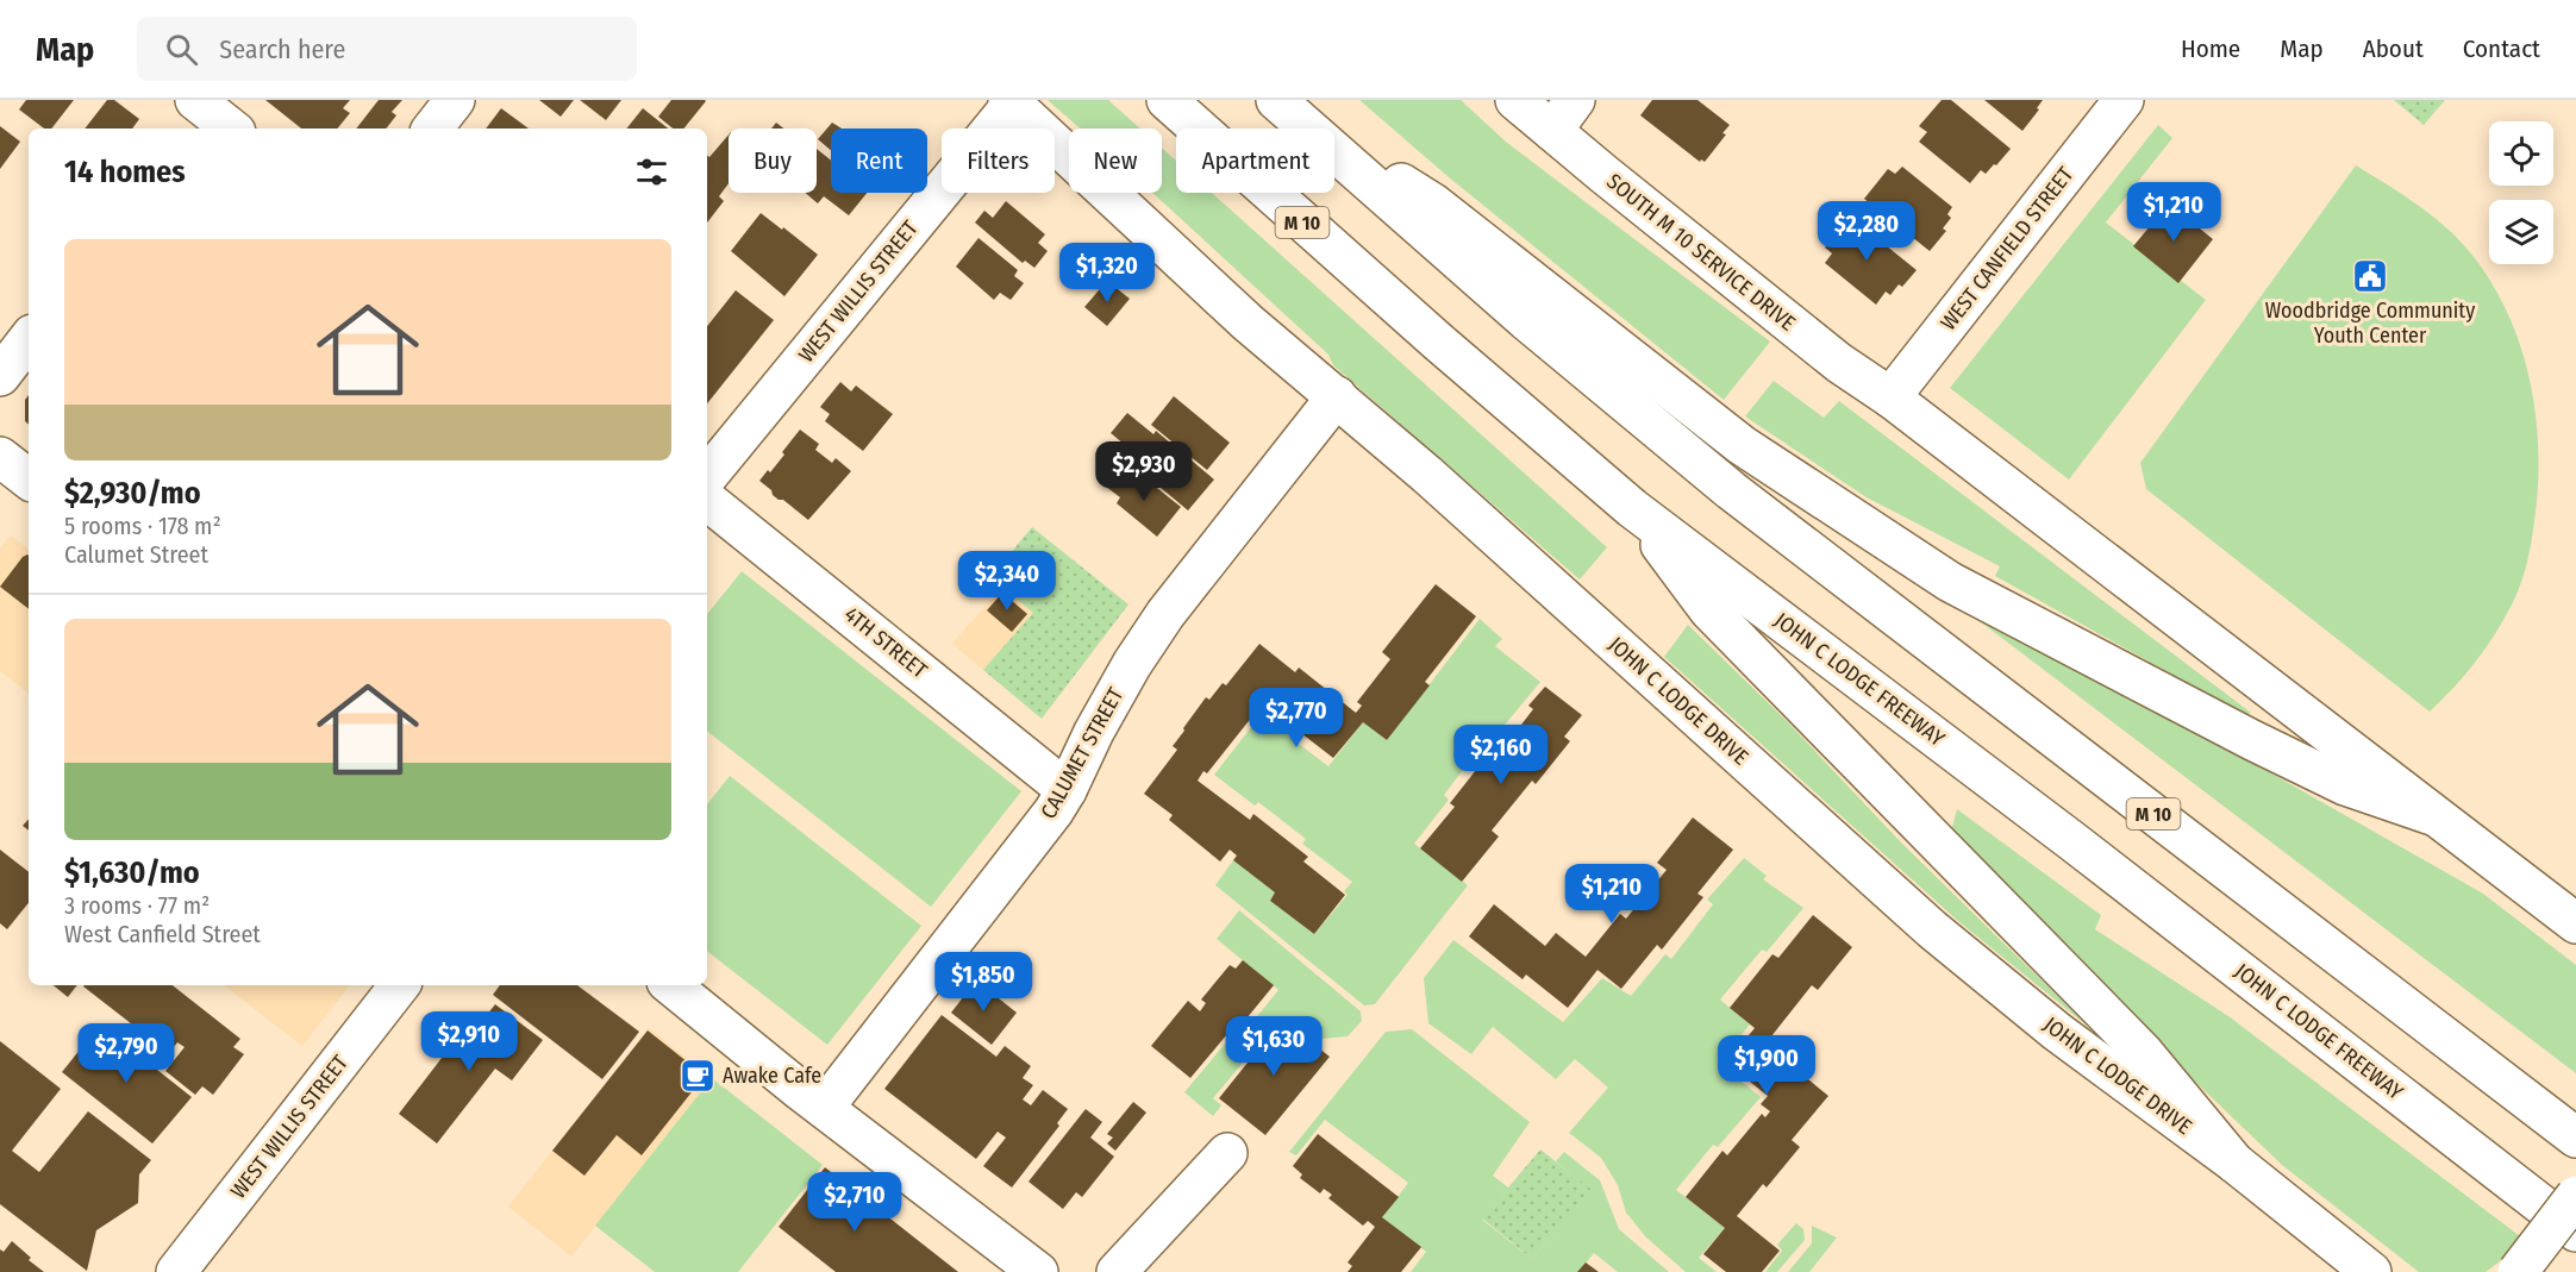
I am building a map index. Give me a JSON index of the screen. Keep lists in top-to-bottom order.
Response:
{
  "streets": {
    "main road": [
      "M 10",
      "WEST CANFIELD STREET",
      "SOUTH M 10 SERVICE DRIVE",
      "WEST WILLIS STREET",
      "4TH STREET",
      "JOHN C LODGE FREEWAY",
      "JOHN C LODGE DRIVE",
      "CALUMET STREET"
    ]
  },
  "crossings": [
    ["WEST CANFIELD STREET", "SOUTH M 10 SERVICE DRIVE"],
    ["WEST WILLIS STREET", "JOHN C LODGE DRIVE"],
    ["4TH STREET", "CALUMET STREET"],
    ["JOHN C LODGE DRIVE", "CALUMET STREET"]
  ],
  "places": {
    "public building": ["Woodbridge Community Youth Center"],
    "cafe": ["Awake Cafe"]
  },
  "page": {
    "header": "Map",
    "search": "Search here",
    "nav": [
      "Home",
      "Map",
      "About",
      "Contact"
    ],
    "chip": [
      "Buy",
      "Rent",
      "Filters",
      "New",
      "Apartment"
    ],
    "heading": "14 homes",
    "price": [
      "$1,210",
      "$2,280",
      "$1,320",
      "$2,930",
      "$2,340",
      "$2,770",
      "$2,160",
      "$1,210",
      "$1,850",
      "$2,910",
      "$1,630",
      "$2,790",
      "$1,900",
      "$2,710"
    ],
    "list": [
      {
        "name": "$2,930/mo",
        "note": "5 rooms · 178 m² · Calumet Street"
      },
      {
        "name": "$1,630/mo",
        "note": "3 rooms · 77 m² · West Canfield Street"
      }
    ]
  }
}
